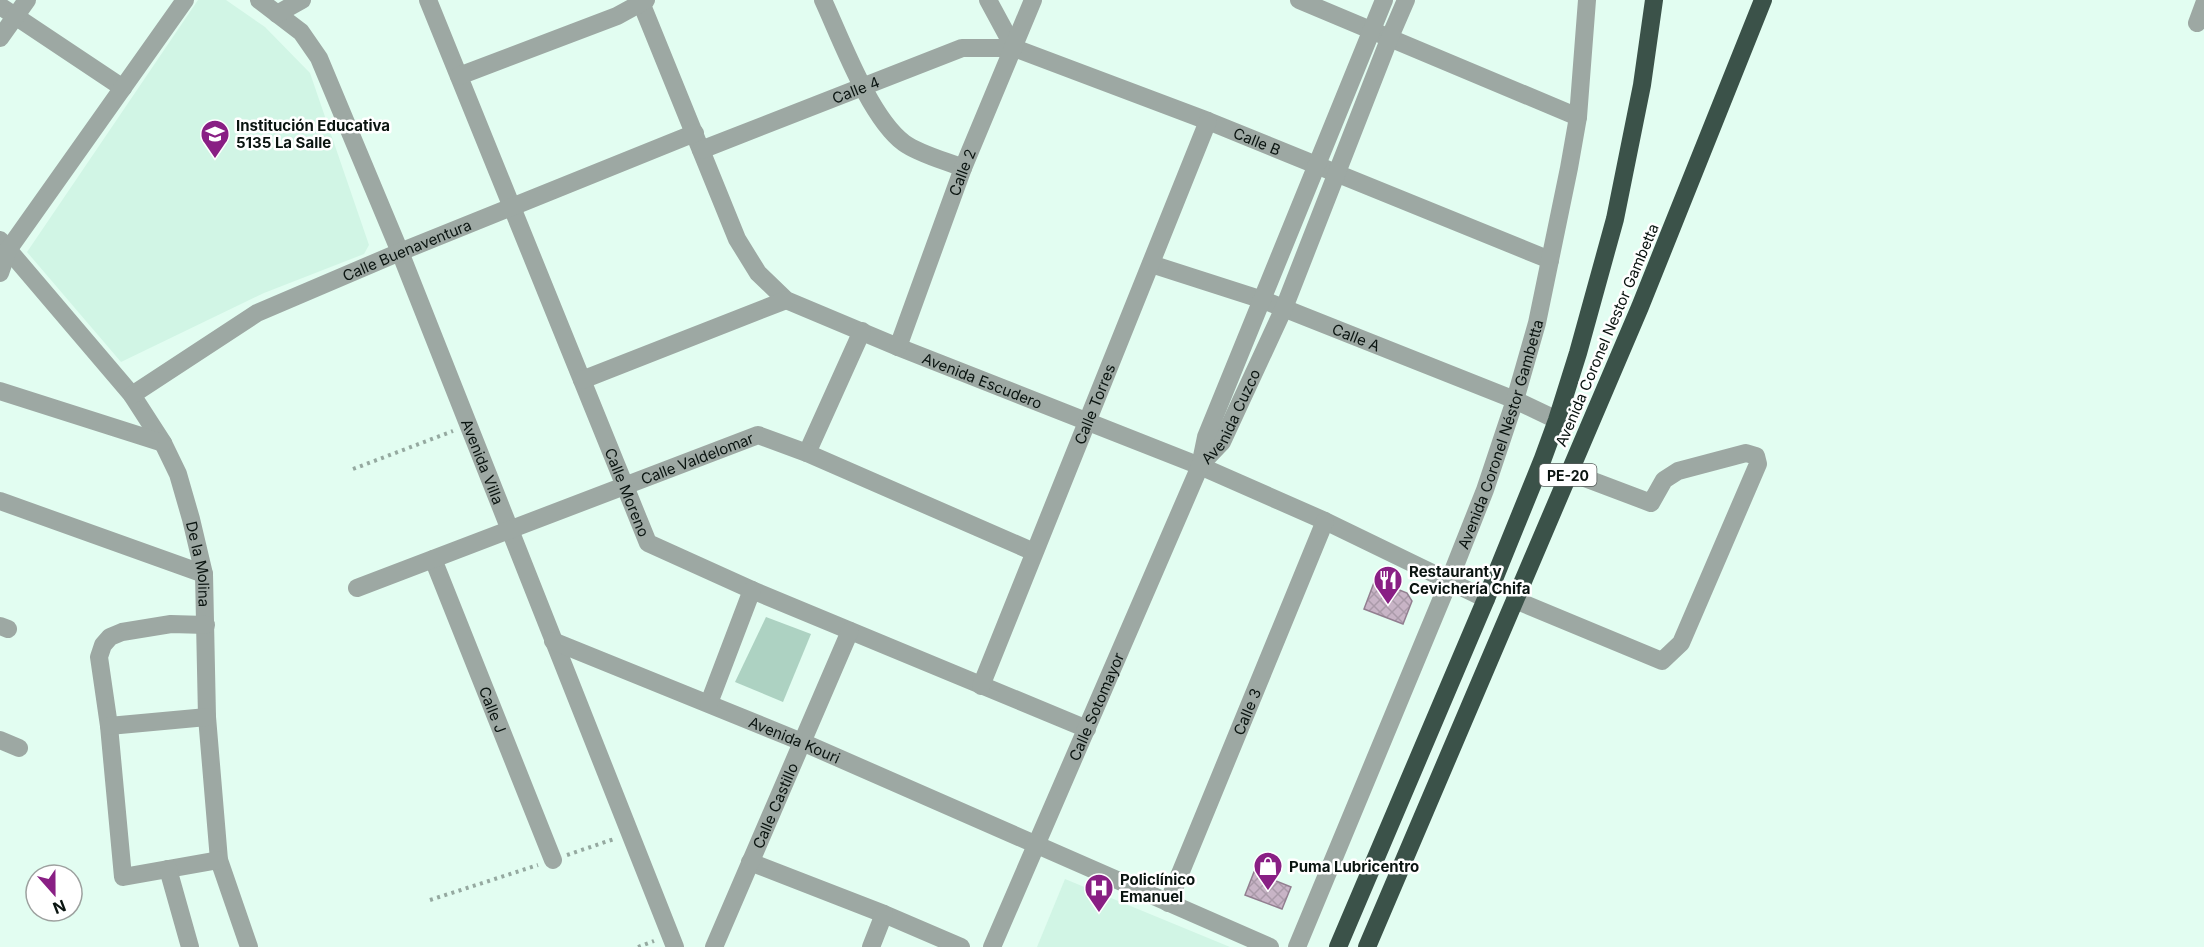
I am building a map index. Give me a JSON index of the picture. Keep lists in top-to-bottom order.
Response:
{
  "streets": {
    "highway": ["Avenida Coronel Nestor Gambetta", "PE-20"],
    "street": [
      "Calle 4",
      "Calle B",
      "Calle 2",
      "Calle Buenaventura",
      "Calle A",
      "Avenida Escudero",
      "Calle Torres",
      "Avenida Cuzco",
      "Avenida Coronel Néstor Gambetta",
      "Calle Valdelomar",
      "Avenida Villa",
      "Calle Moreno",
      "De la Molina",
      "Calle Sotomayor",
      "Calle J",
      "Calle 3",
      "Avenida Kouri",
      "Calle Castillo"
    ]
  },
  "crossings": [
    ["Calle 4", "Calle B"],
    ["Calle 4", "Calle 2"],
    ["Calle 4", "Calle Buenaventura"],
    ["Calle 4", "Avenida Escudero"],
    ["Calle B", "Calle 2"],
    ["Calle B", "Calle Torres"],
    ["Calle B", "Avenida Cuzco"],
    ["Calle B", "Avenida Coronel Néstor Gambetta"],
    ["Calle 2", "Avenida Escudero"],
    ["Calle Buenaventura", "Avenida Escudero"],
    ["Calle Buenaventura", "Avenida Villa"],
    ["Calle Buenaventura", "Calle Moreno"],
    ["Calle Buenaventura", "De la Molina"],
    ["Avenida Coronel Nestor Gambetta", "Calle A"],
    ["Avenida Coronel Nestor Gambetta", "Avenida Escudero"],
    ["Calle A", "Calle Torres"],
    ["Calle A", "Avenida Cuzco"],
    ["Calle A", "Avenida Coronel Néstor Gambetta"],
    ["Avenida Escudero", "Calle Torres"],
    ["Avenida Escudero", "Avenida Cuzco"],
    ["Avenida Escudero", "Avenida Coronel Néstor Gambetta"],
    ["Avenida Escudero", "Calle Sotomayor"],
    ["Avenida Escudero", "Calle 3"],
    ["Calle Torres", "Calle Valdelomar"],
    ["Calle Torres", "Calle Moreno"],
    ["Avenida Cuzco", "Calle Sotomayor"],
    ["Calle Valdelomar", "Avenida Villa"],
    ["Calle Valdelomar", "Calle Moreno"],
    ["Calle Valdelomar", "Calle J"],
    ["Avenida Villa", "Avenida Kouri"],
    ["Calle Moreno", "Calle Sotomayor"],
    ["Calle Moreno", "Calle Castillo"],
    ["Calle Sotomayor", "Avenida Kouri"],
    ["Calle 3", "Avenida Kouri"],
    ["Avenida Kouri", "Calle Castillo"]
  ],
  "places": {
    "school or university": ["Institución Educativa 5135 La Salle"],
    "restaurant": ["Restaurant y Cevichería Chifa"],
    "shop": ["Puma Lubricentro"],
    "hospital": ["Policlínico Emanuel"]
  },
  "north": "bottom"
}
